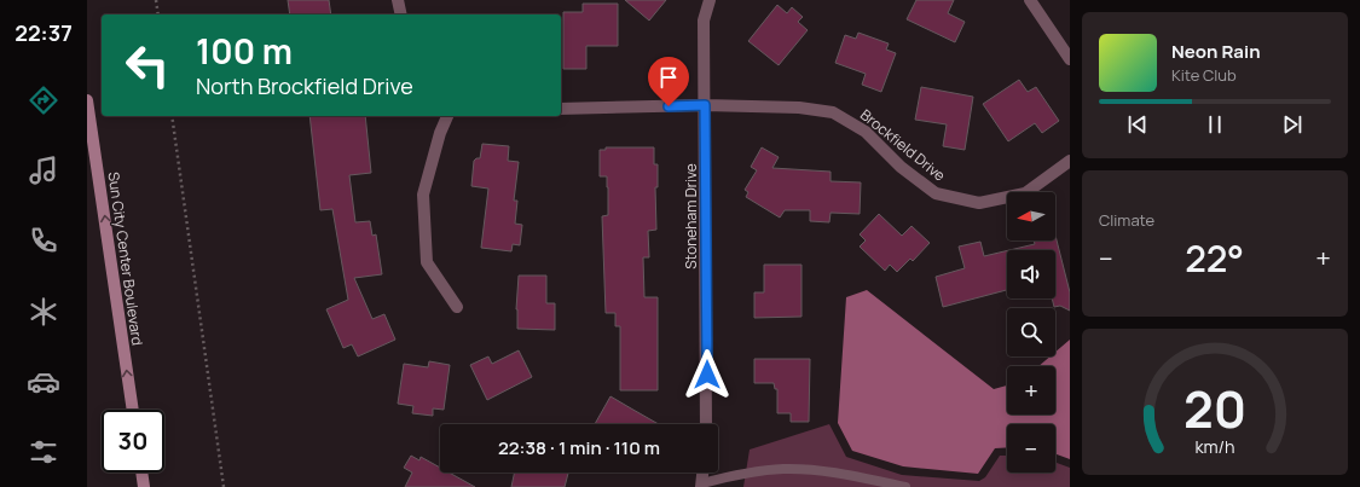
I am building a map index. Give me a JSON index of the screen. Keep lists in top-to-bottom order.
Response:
{
  "streets": {
    "main road": ["Sun City Center Boulevard"],
    "street": ["Brockfield Drive", "Stoneham Drive"]
  },
  "crossings": [
    ["Brockfield Drive", "Stoneham Drive"]
  ],
  "one_way": ["Sun City Center Boulevard"],
  "north": "left",
  "page": {
    "tabs": "22:37",
    "turn": ["100 m", "North Brockfield Drive"],
    "song": ["Neon Rain", "Kite Club"],
    "tile": "Climate",
    "map_buttons": ["+", "−"],
    "heat": ["−", "22°", "+"],
    "limit": "30",
    "trip": "22:38 · 1 min · 110 m",
    "gauge": ["20", "km/h"]
  }
}
